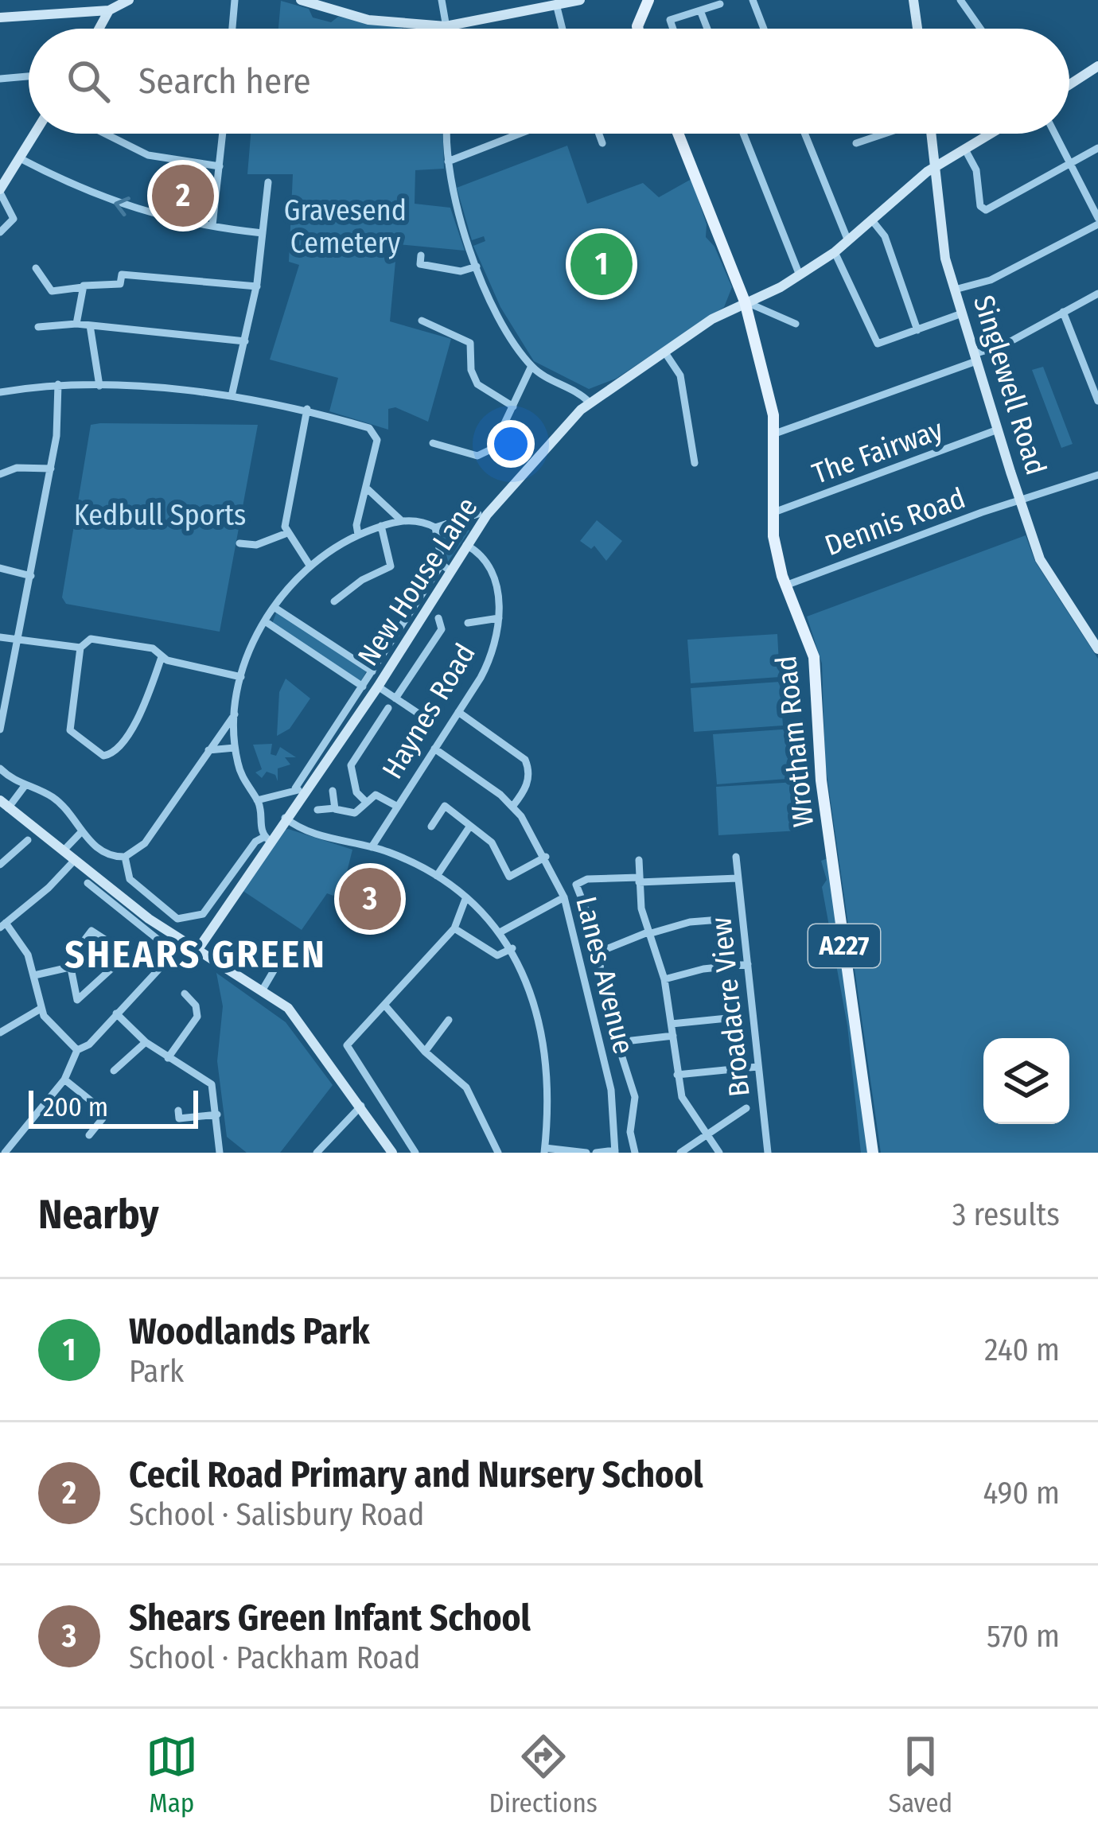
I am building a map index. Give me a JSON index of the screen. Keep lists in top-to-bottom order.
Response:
{
  "streets": {
    "main road": ["Wrotham Road", "A227"],
    "street": [
      "Singlewell Road",
      "The Fairway",
      "Dennis Road",
      "New House Lane",
      "Haynes Road",
      "Lanes Avenue",
      "Broadacre View"
    ]
  },
  "crossings": [
    ["Singlewell Road", "The Fairway"],
    ["Singlewell Road", "Dennis Road"],
    ["Singlewell Road", "New House Lane"],
    ["The Fairway", "Wrotham Road"],
    ["Dennis Road", "Wrotham Road"],
    ["New House Lane", "Haynes Road"],
    ["New House Lane", "Wrotham Road"],
    ["Haynes Road", "Lanes Avenue"]
  ],
  "districts": ["SHEARS GREEN"],
  "parks": ["Gravesend Cemetery", "Kedbull Sports"],
  "scale_bar": "200 m",
  "page": {
    "search": "Search here",
    "pins": ["2", "1", "3"],
    "scale": "200 m",
    "heading": ["Nearby", "3 results"],
    "list": [
      {
        "mark": "1",
        "name": "Woodlands Park",
        "note": "Park",
        "value": "240 m"
      },
      {
        "mark": "2",
        "name": "Cecil Road Primary and Nursery School",
        "note": "School · Salisbury Road",
        "value": "490 m"
      },
      {
        "mark": "3",
        "name": "Shears Green Infant School",
        "note": "School · Packham Road",
        "value": "570 m"
      }
    ],
    "nav": ["Map", "Directions", "Saved"]
  }
}
